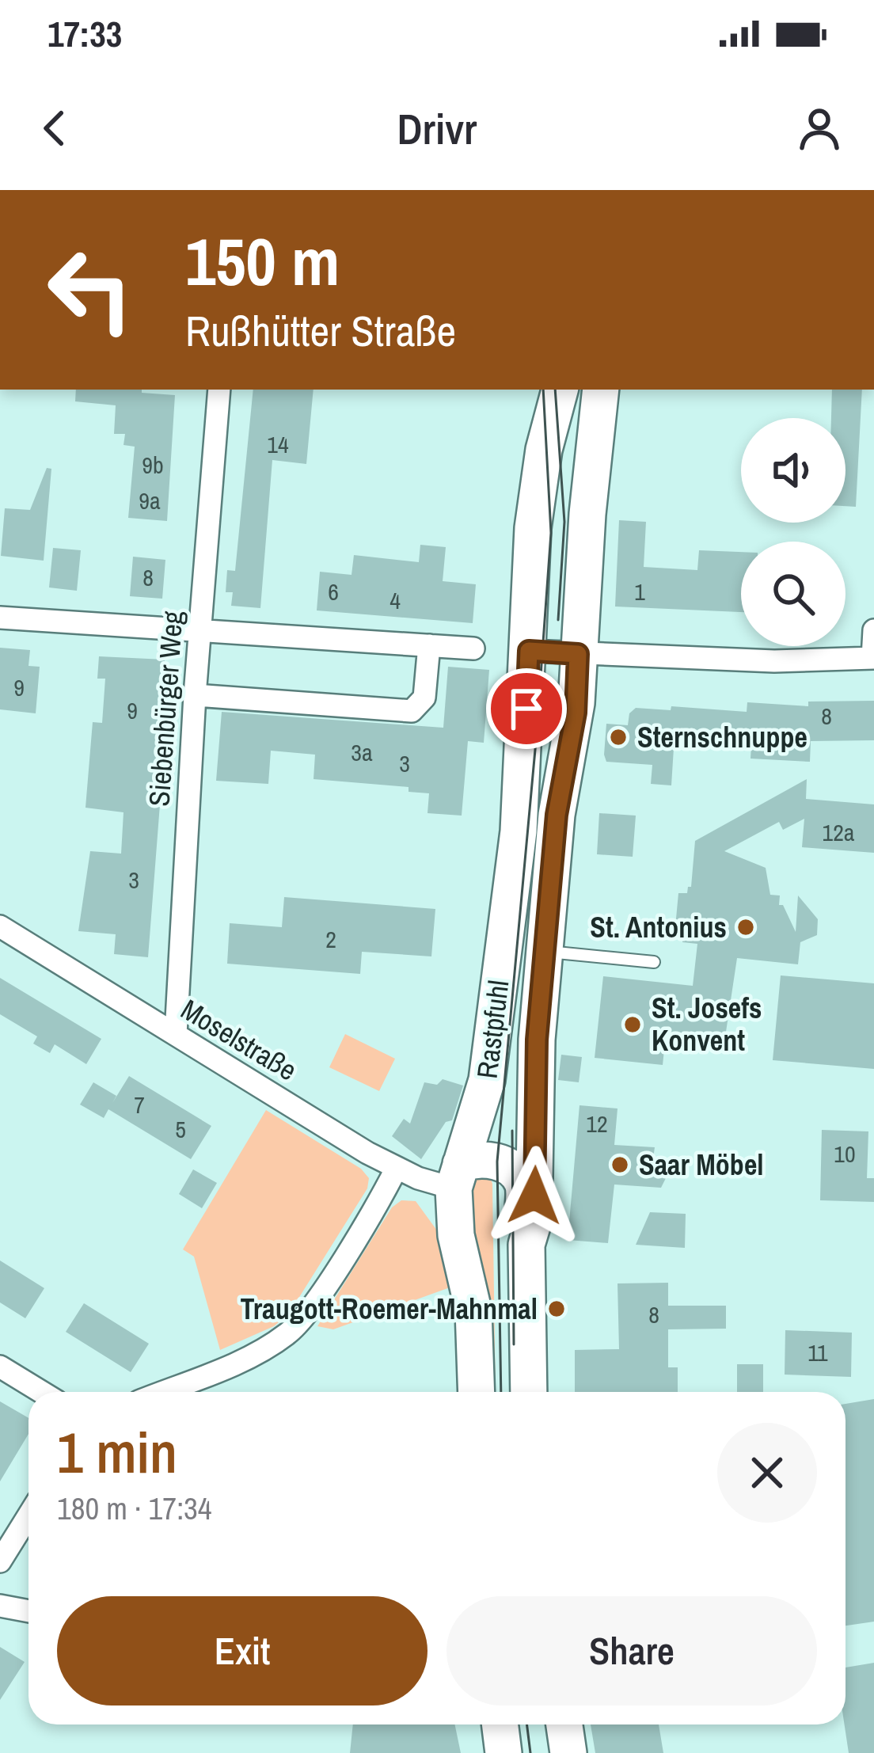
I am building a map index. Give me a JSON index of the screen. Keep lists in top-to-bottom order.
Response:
{
  "streets": {
    "main road": ["Rastpfuhl"],
    "street": ["Siebenbürger Weg", "Moselstraße"]
  },
  "crossings": [
    ["Siebenbürger Weg", "Moselstraße"],
    ["Rastpfuhl", "Moselstraße"]
  ],
  "places": [
    "Sternschnuppe",
    "St. Antonius",
    "St. Josefs Konvent",
    "Saar Möbel",
    "Traugott-Roemer-Mahnmal"
  ],
  "house_numbers": [
    "14",
    "9b",
    "9a",
    "8",
    "6",
    "1",
    "4",
    "9",
    "9",
    "8",
    "3a",
    "3",
    "12a",
    "3",
    "2",
    "7",
    "12",
    "5",
    "10",
    "8",
    "11"
  ],
  "page": {
    "status": "17:33",
    "header": "Drivr",
    "turn": ["150 m", "Rußhütter Straße"],
    "heading": ["1 min", "180 m · 17:34"],
    "buttons": ["Exit", "Share"]
  }
}
